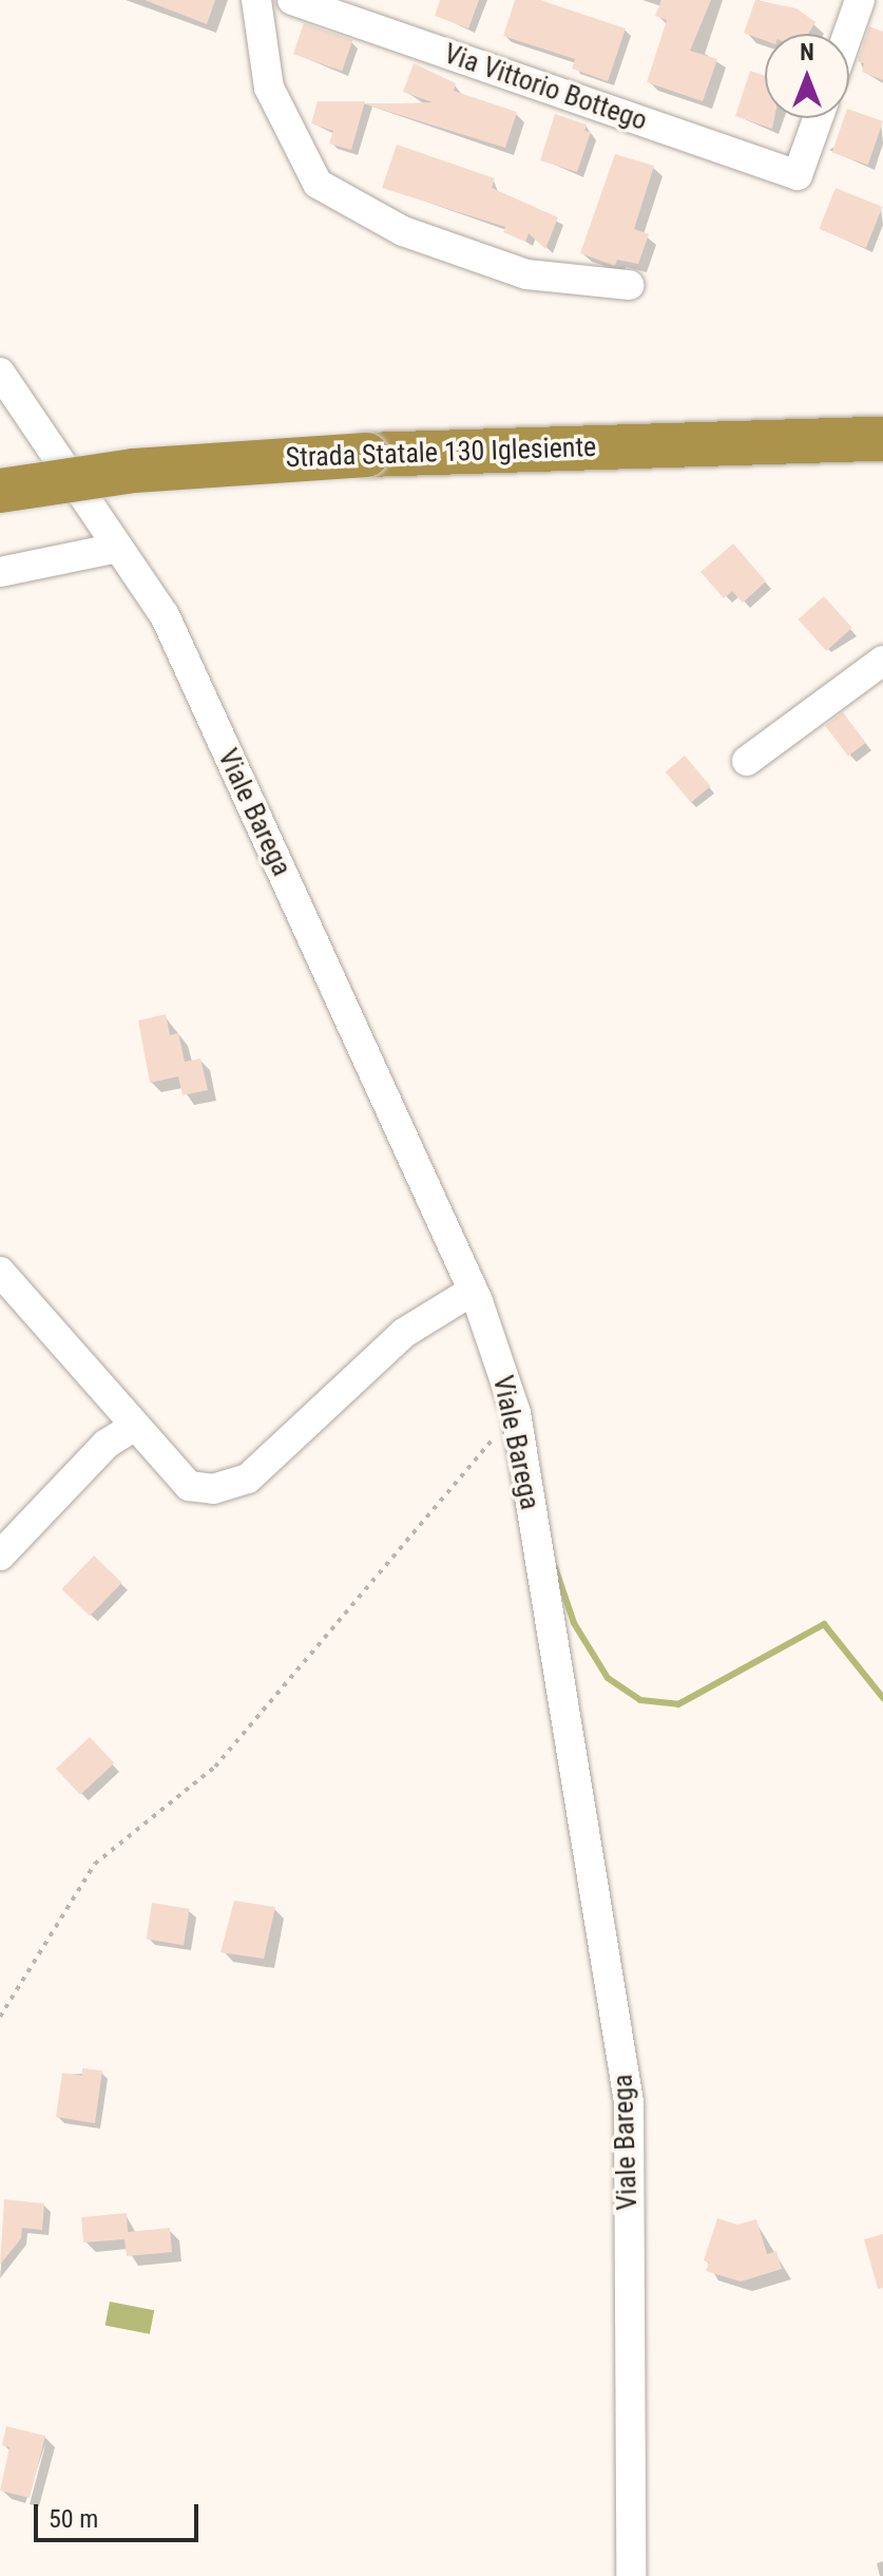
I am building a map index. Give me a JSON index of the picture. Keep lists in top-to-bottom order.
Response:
{
  "streets": {
    "highway": ["Strada Statale 130 Iglesiente"],
    "street": ["Via Vittorio Bottego", "Viale Barega"]
  },
  "scale_bar": "50 m",
  "north": "top"
}
